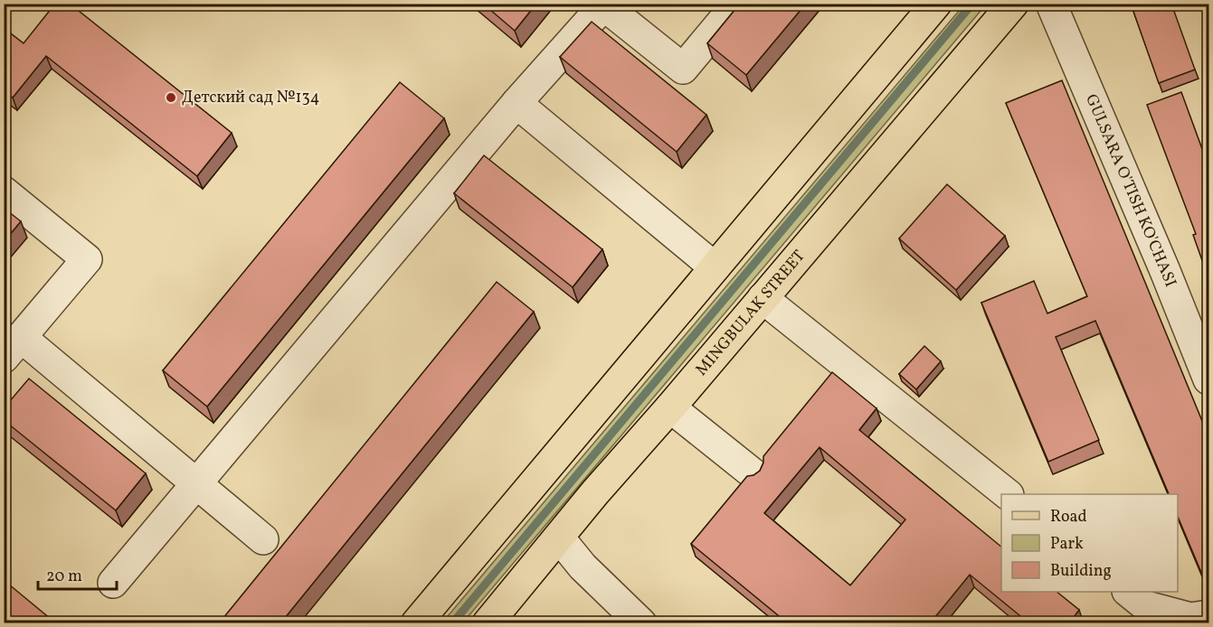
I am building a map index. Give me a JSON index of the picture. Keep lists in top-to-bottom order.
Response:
{
  "streets": {
    "main road": ["MINGBULAK STREET"],
    "street": ["GULSARA O'TISH KO'CHASI"]
  },
  "places": ["Детский сад №134"],
  "legend": ["Road", "Park", "Building"],
  "scale_bar": "20 m"
}
